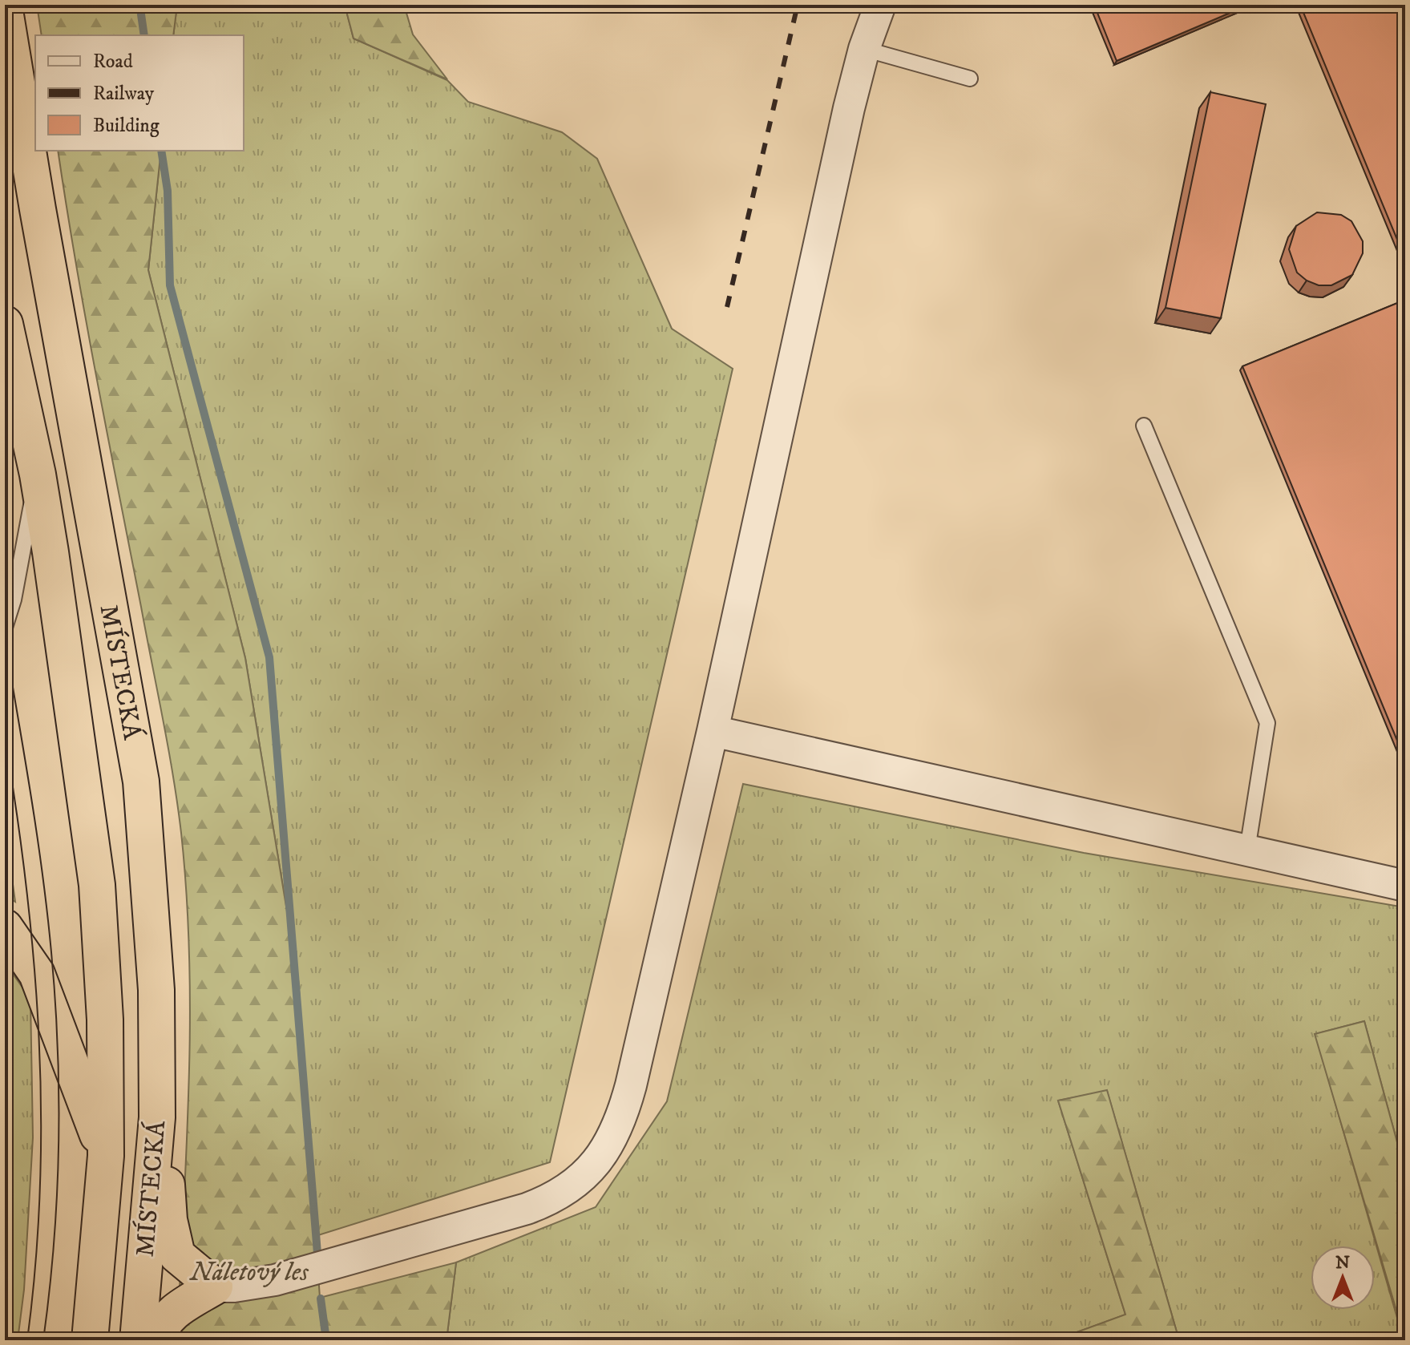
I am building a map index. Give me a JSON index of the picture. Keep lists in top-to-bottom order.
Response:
{
  "streets": {
    "highway": ["MÍSTECKÁ"]
  },
  "parks": ["Náletový les"],
  "legend": ["Road", "Railway", "Building"],
  "north": "top"
}
